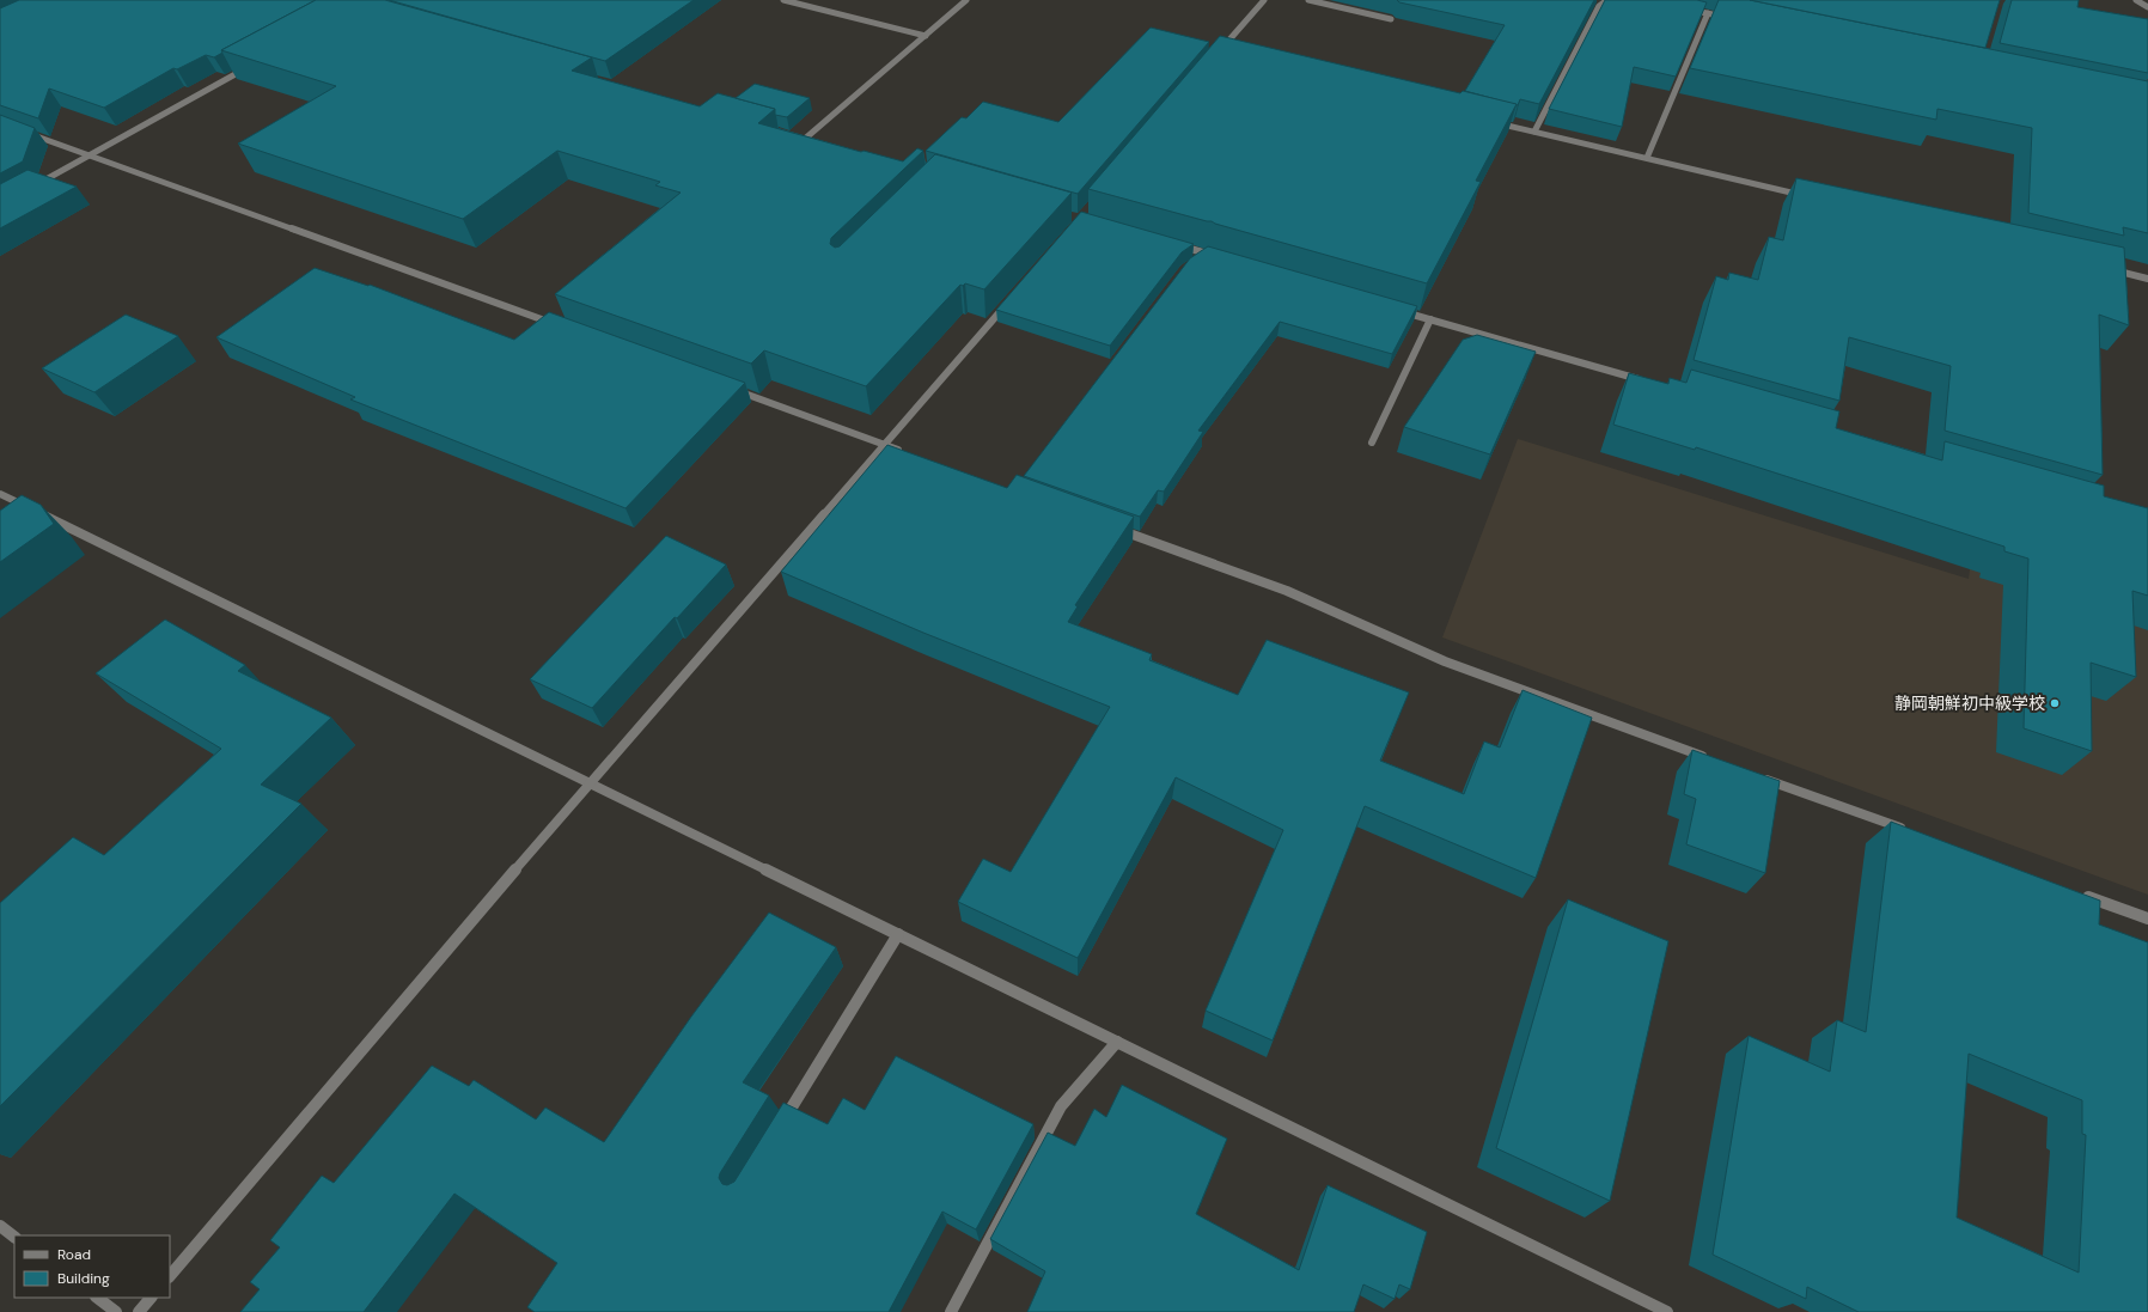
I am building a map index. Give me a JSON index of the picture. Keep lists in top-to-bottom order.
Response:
{
  "places": ["静岡朝鮮初中級学校"],
  "legend": ["Road", "Building"]
}
